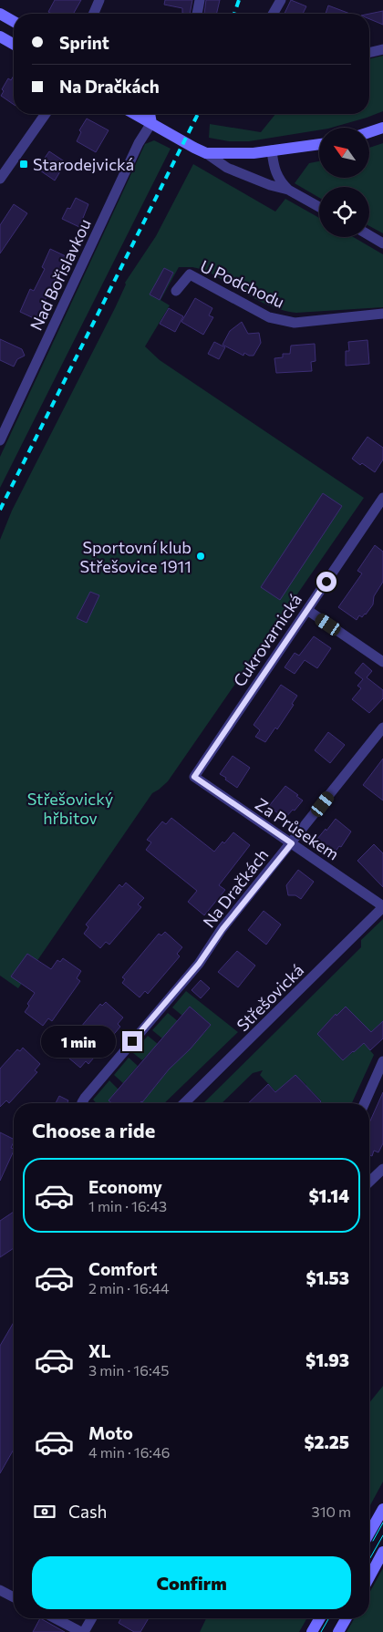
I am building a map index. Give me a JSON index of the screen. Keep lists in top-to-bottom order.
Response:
{
  "streets": {
    "street": [
      "Nad Bořislavkou",
      "U Podchodu",
      "Cukrovarnická",
      "Za Průsekem",
      "Na Dračkách",
      "Střešovická"
    ]
  },
  "crossings": [
    ["Cukrovarnická", "Za Průsekem"],
    ["Za Průsekem", "Na Dračkách"],
    ["Za Průsekem", "Střešovická"]
  ],
  "parks": ["Střešovický hřbitov"],
  "places": {
    "transit": ["Starodejvická"],
    "other": ["Sportovní klub Střešovice 1911"]
  },
  "north": "top left",
  "page": {
    "banner": ["Sprint", "Na Dračkách"],
    "bubble": "1 min",
    "heading": "Choose a ride",
    "list": [
      {
        "name": "Economy",
        "note": "1 min · 16:43",
        "value": "$1.14"
      },
      {
        "name": "Comfort",
        "note": "2 min · 16:44",
        "value": "$1.53"
      },
      {
        "name": "XL",
        "note": "3 min · 16:45",
        "value": "$1.93"
      },
      {
        "name": "Moto",
        "note": "4 min · 16:46",
        "value": "$2.25"
      }
    ],
    "pay": ["Cash", "310 m"],
    "buttons": "Confirm"
  }
}
